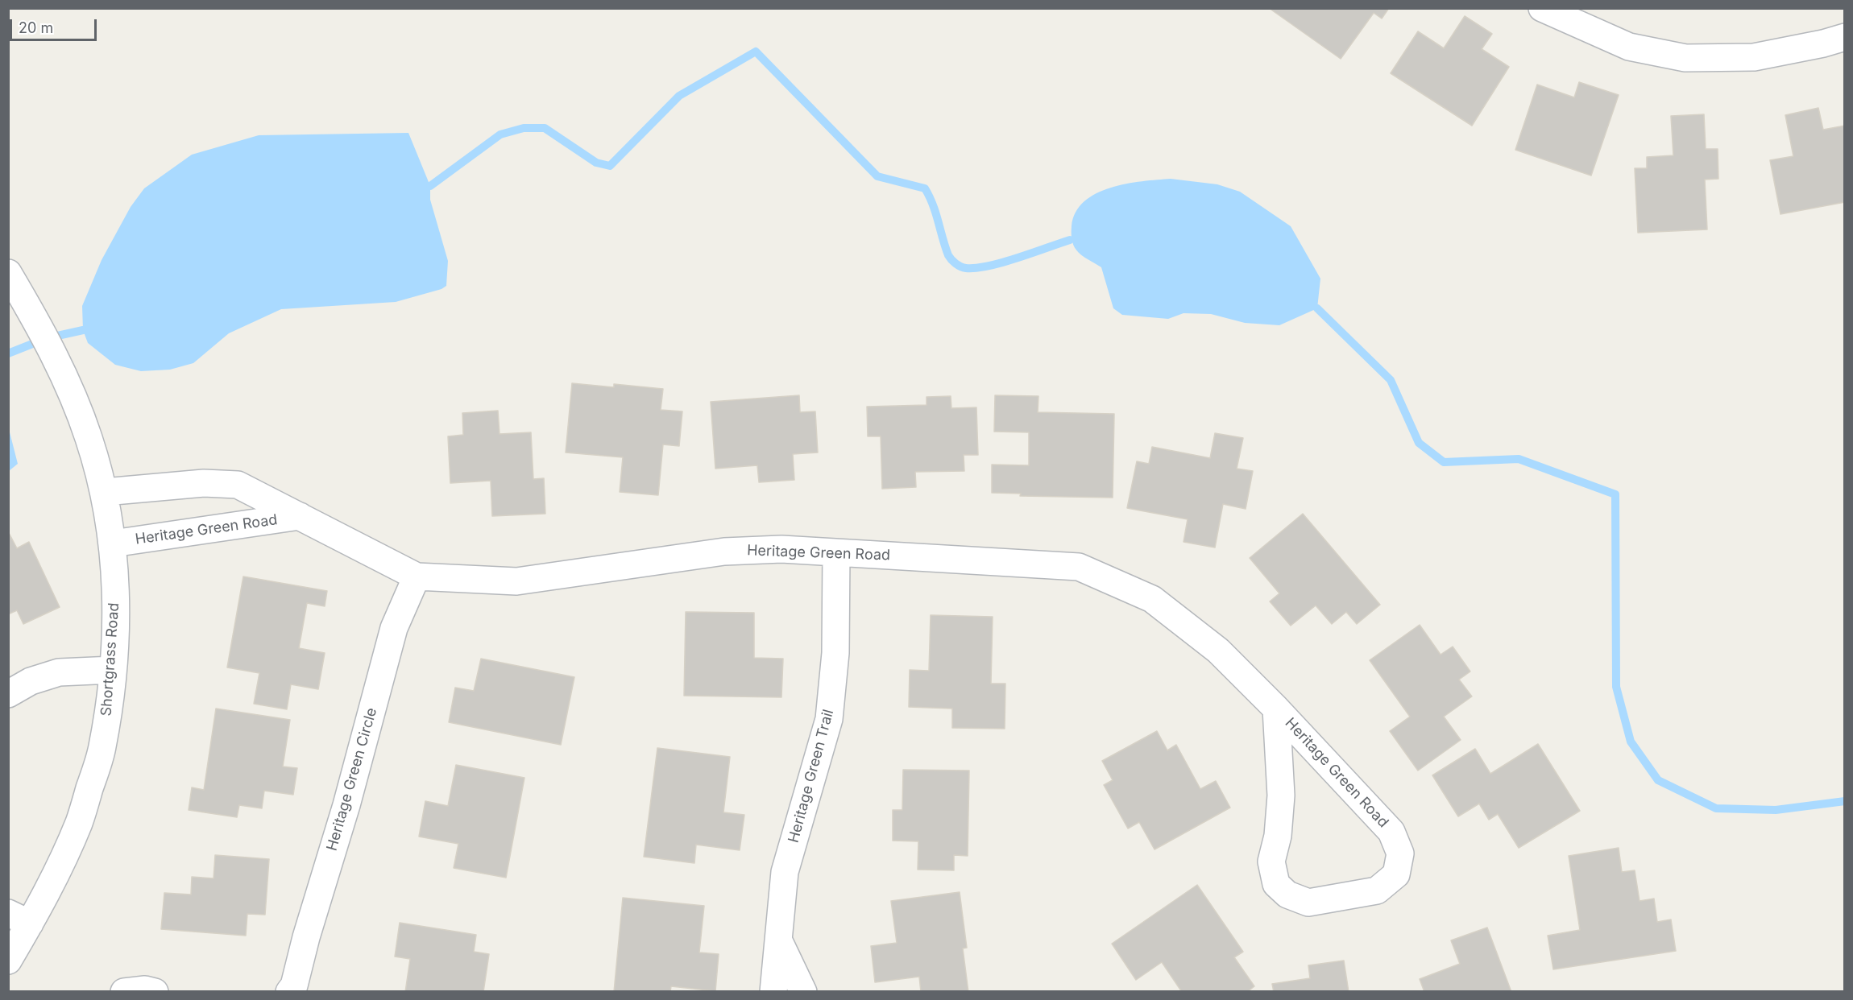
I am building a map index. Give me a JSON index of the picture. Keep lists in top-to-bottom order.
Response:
{
  "streets": {
    "street": [
      "Heritage Green Road",
      "Shortgrass Road",
      "Heritage Green Trail",
      "Heritage Green Circle"
    ]
  },
  "crossings": [
    ["Heritage Green Road", "Shortgrass Road"],
    ["Heritage Green Road", "Heritage Green Trail"],
    ["Heritage Green Road", "Heritage Green Circle"]
  ],
  "scale_bar": "20 m"
}
